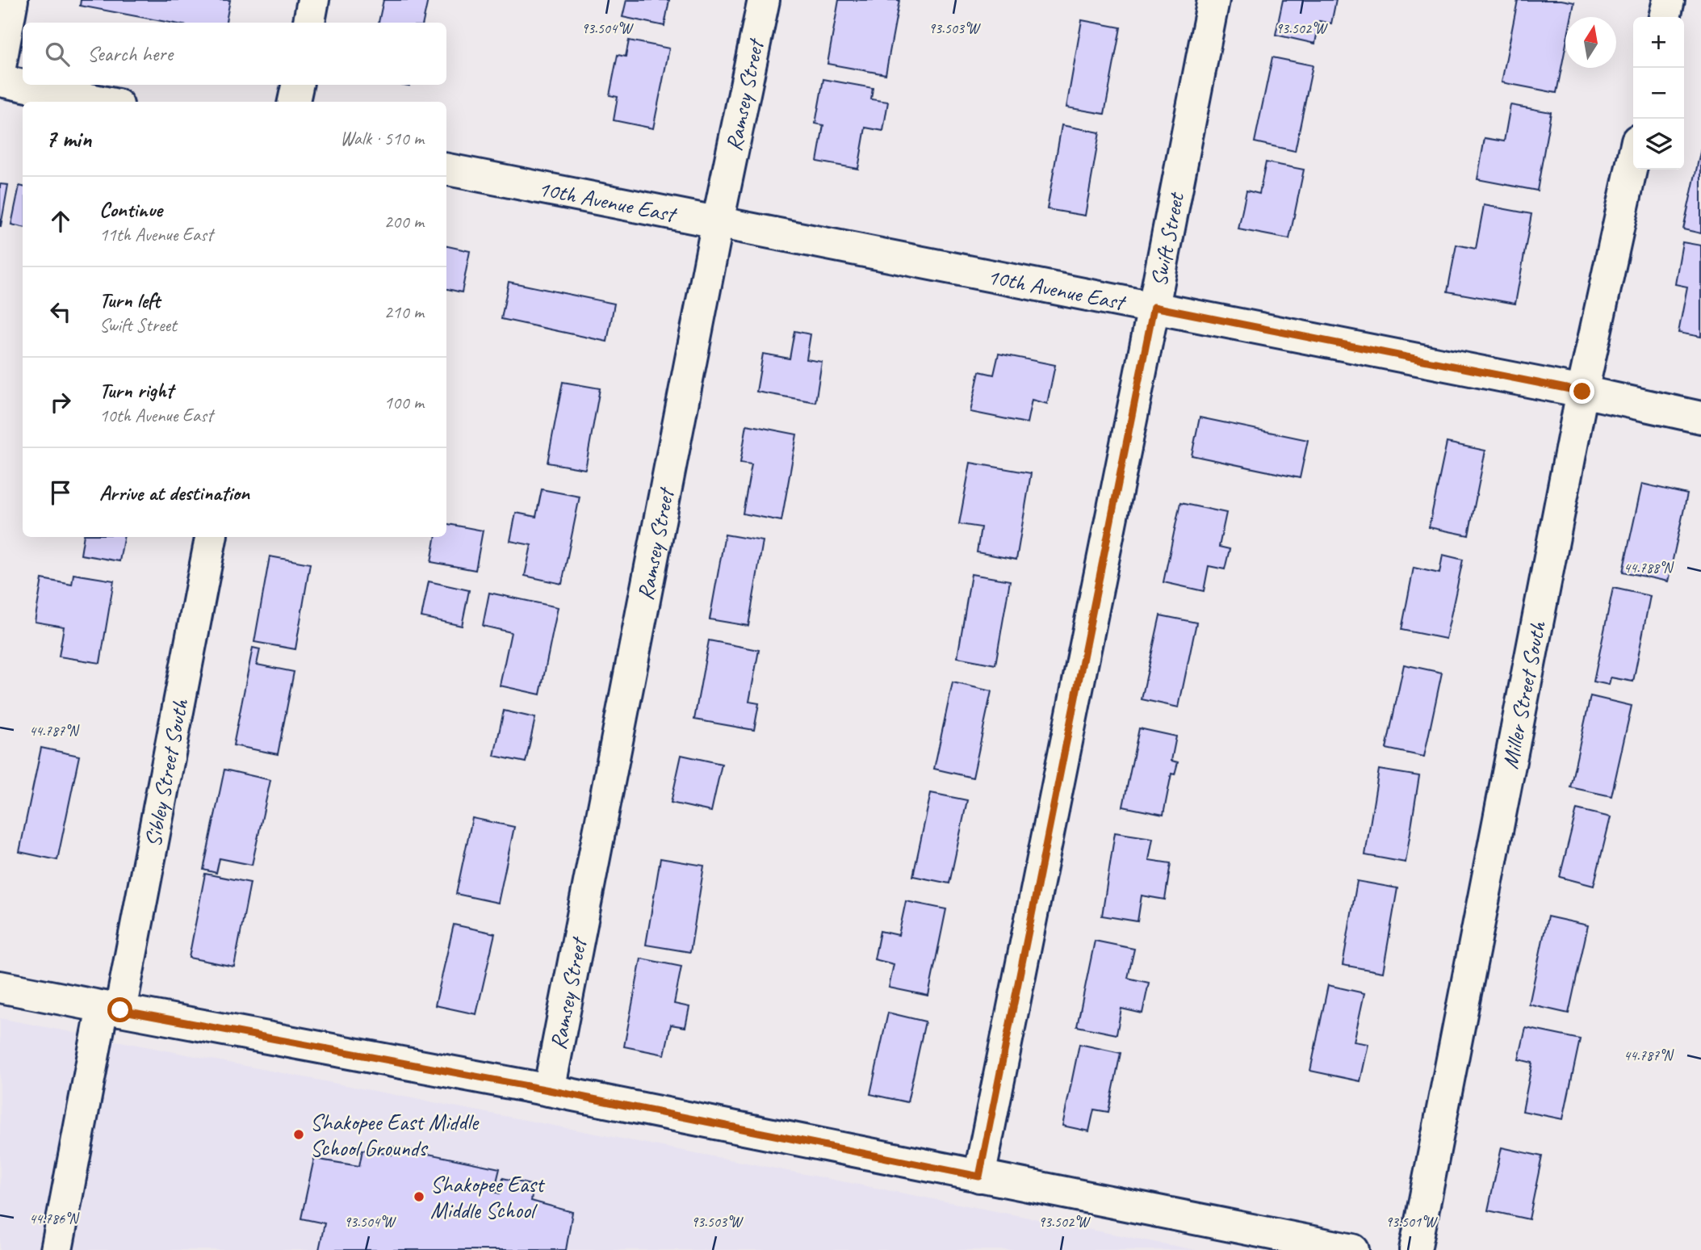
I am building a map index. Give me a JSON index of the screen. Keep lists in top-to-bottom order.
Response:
{
  "streets": {
    "street": [
      "Ramsey Street",
      "10th Avenue East",
      "Swift Street",
      "Miller Street South",
      "Sibley Street South"
    ]
  },
  "crossings": [
    ["Ramsey Street", "10th Avenue East"],
    ["10th Avenue East", "Swift Street"],
    ["10th Avenue East", "Miller Street South"]
  ],
  "places": ["Shakopee East Middle School Grounds", "Shakopee East Middle School"],
  "north": "top",
  "page": {
    "map_buttons": ["+", "−"],
    "search": "Search here",
    "heading": ["7 min", "Walk · 510 m"],
    "list": [
      ["Continue", "11th Avenue East", "200 m"],
      ["Turn left", "Swift Street", "210 m"],
      ["Turn right", "10th Avenue East", "100 m"],
      "Arrive at destination"
    ]
  },
  "coordinates": [
    "93.504°W",
    "93.503°W",
    "93.502°W",
    "44.788°N",
    "44.787°N",
    "44.786°N",
    "93.501°W"
  ]
}
